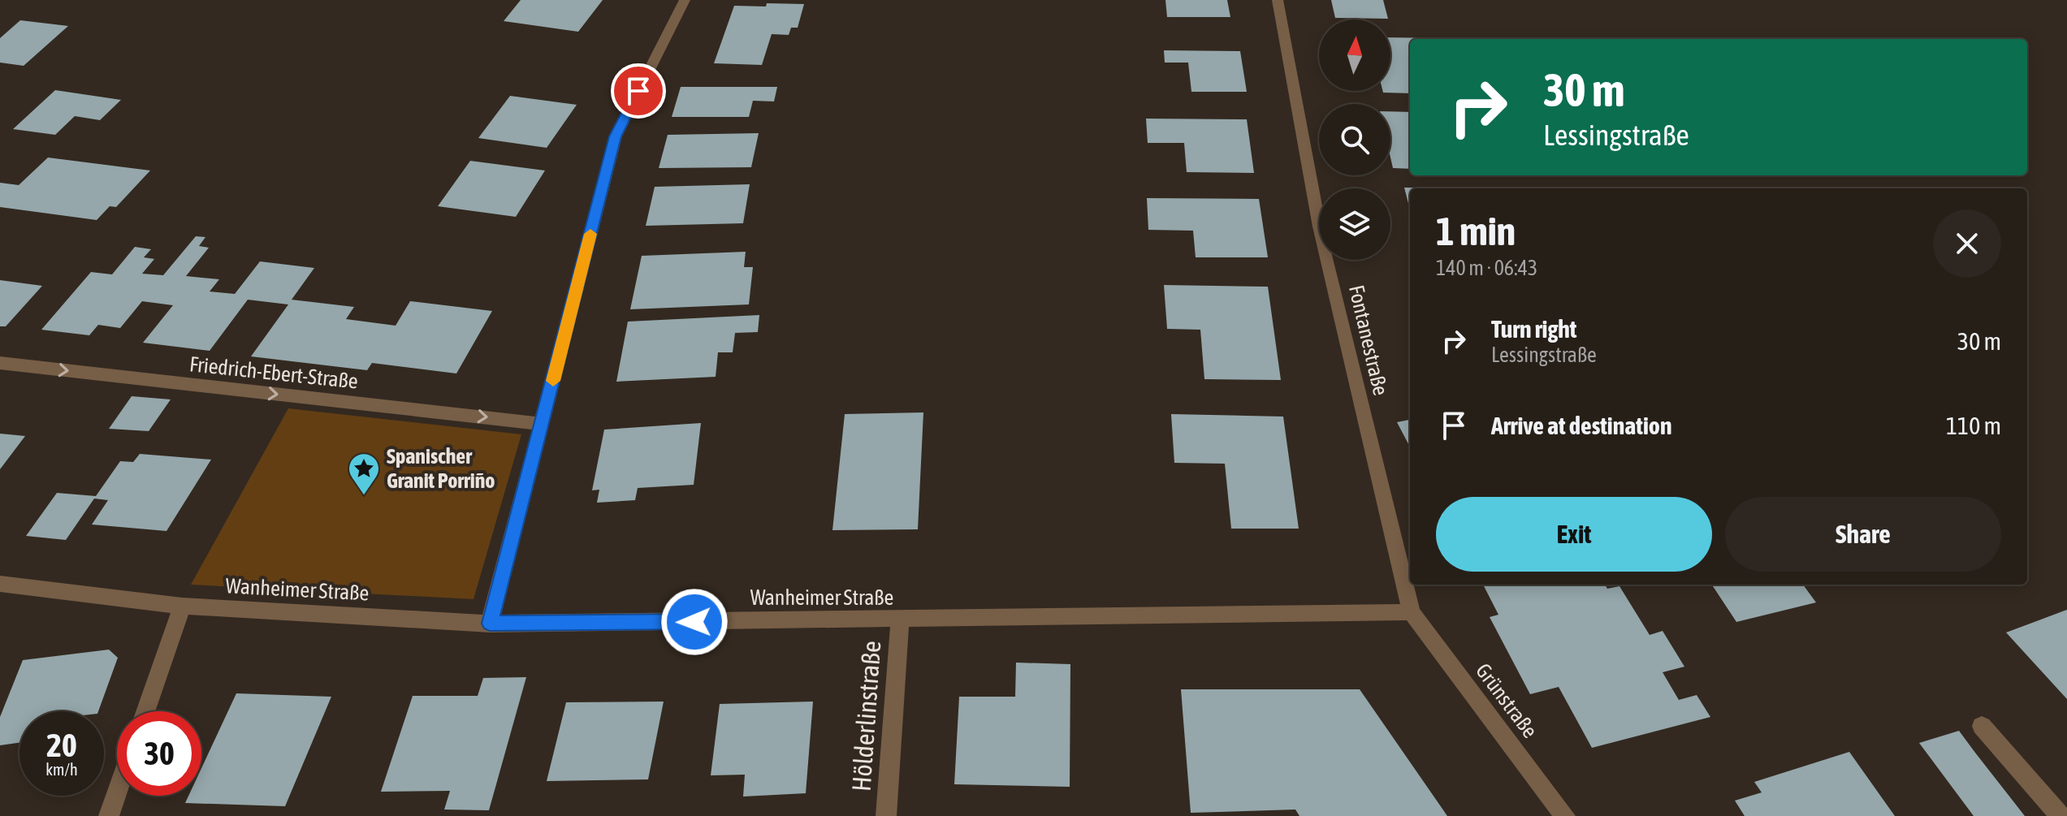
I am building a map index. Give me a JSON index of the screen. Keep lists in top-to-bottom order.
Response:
{
  "streets": {
    "street": [
      "Fontanestraße",
      "Friedrich-Ebert-Straße",
      "Wanheimer Straße",
      "Grünstraße",
      "Hölderlinstraße"
    ]
  },
  "crossings": [
    ["Fontanestraße", "Wanheimer Straße"],
    ["Fontanestraße", "Grünstraße"],
    ["Wanheimer Straße", "Grünstraße"],
    ["Wanheimer Straße", "Hölderlinstraße"]
  ],
  "one_way": ["Friedrich-Ebert-Straße"],
  "places": {
    "place": ["Spanischer Granit Porriño"]
  },
  "north": "top",
  "page": {
    "turn": ["30 m", "Lessingstraße"],
    "heading": ["1 min", "140 m · 06:43"],
    "list": [
      {
        "name": "Turn right",
        "note": "Lessingstraße",
        "value": "30 m"
      },
      {
        "name": "Arrive at destination",
        "value": "110 m"
      }
    ],
    "buttons": ["Exit", "Share"],
    "speed": "20 km/h",
    "limit": "30"
  }
}
